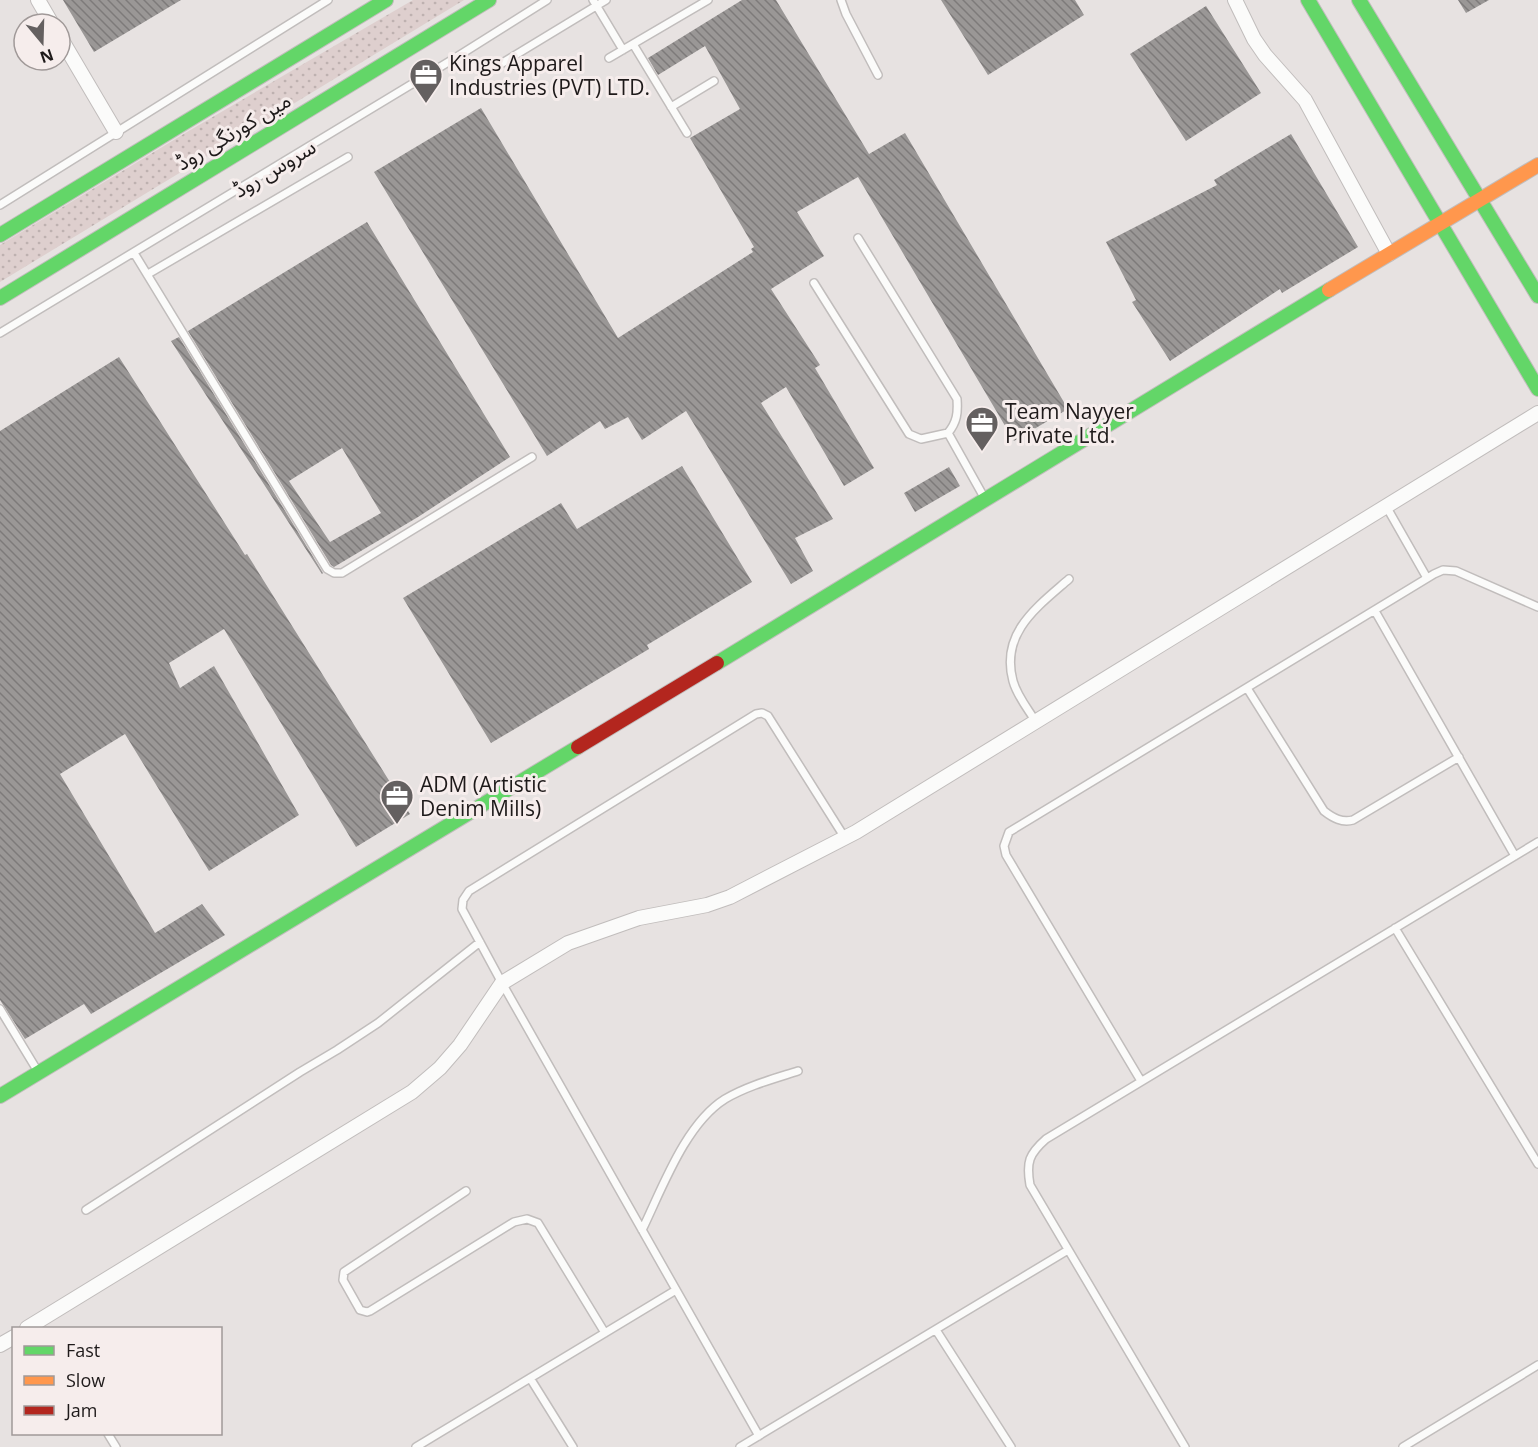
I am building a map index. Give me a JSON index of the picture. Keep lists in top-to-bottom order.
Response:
{
  "streets": {
    "main road": ["مین کورنگی روڈ"],
    "lane": ["سروس روڈ"]
  },
  "places": {
    "office": ["Kings Apparel Industries (PVT) LTD.", "Team Nayyer Private Ltd.", "ADM (Artistic Denim Mills)"]
  },
  "legend": ["Fast", "Slow", "Jam"],
  "north": "bottom"
}
